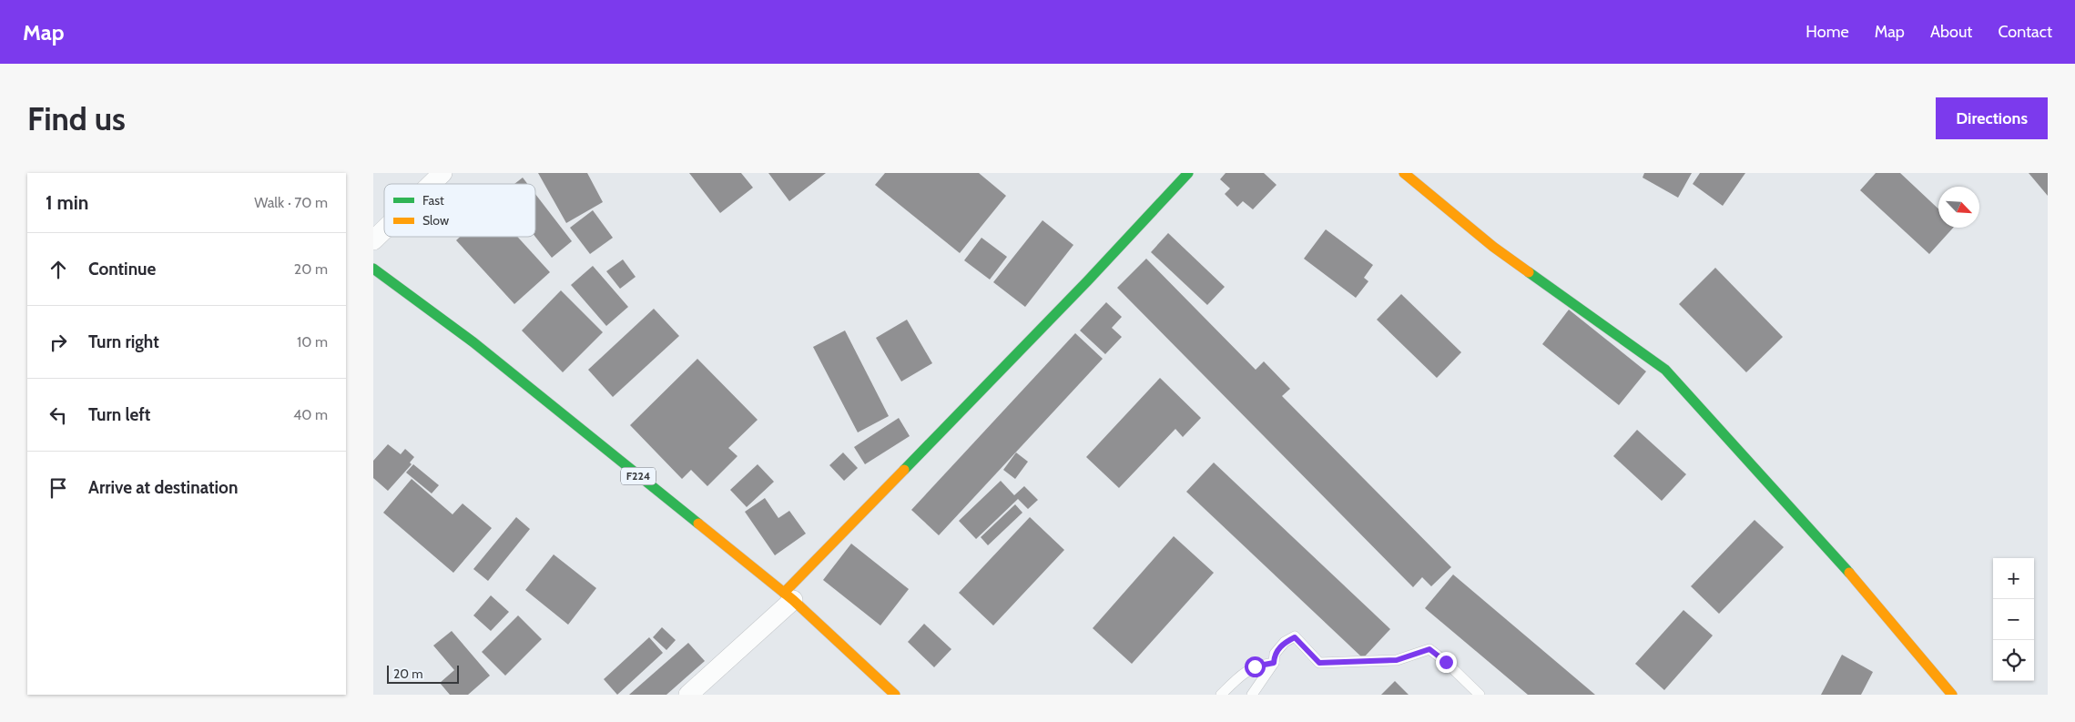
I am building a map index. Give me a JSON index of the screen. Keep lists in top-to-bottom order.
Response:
{
  "streets": {
    "street": ["F224"]
  },
  "legend": ["Fast", "Slow"],
  "scale_bar": "20 m",
  "north": "bottom right",
  "page": {
    "header": "Map",
    "nav": [
      "Home",
      "Map",
      "About",
      "Contact"
    ],
    "buttons": "Directions",
    "title": "Find us",
    "heading": ["1 min", "Walk · 70 m"],
    "list": [
      ["Continue", "20 m"],
      ["Turn right", "10 m"],
      ["Turn left", "40 m"],
      "Arrive at destination"
    ],
    "map_buttons": ["+", "−"],
    "scale": "20 m"
  }
}
